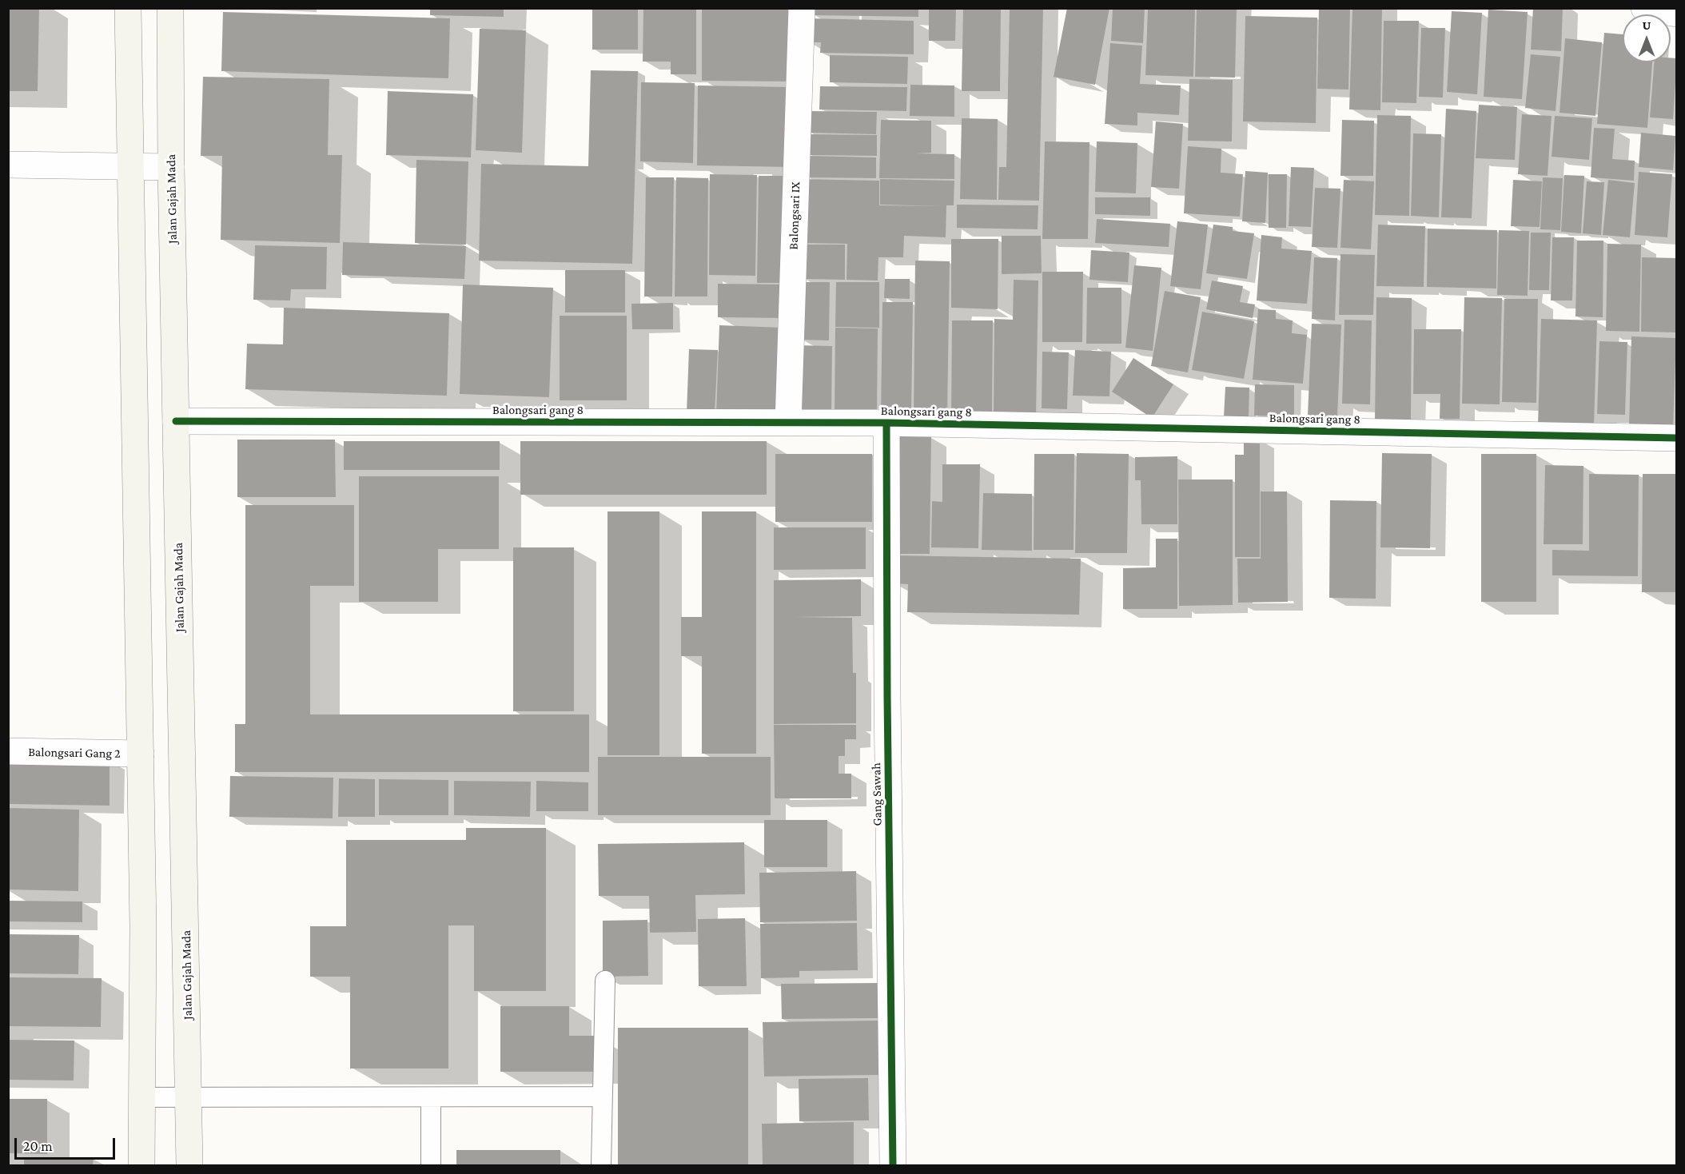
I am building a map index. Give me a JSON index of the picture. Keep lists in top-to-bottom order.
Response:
{
  "streets": {
    "main road": ["Jalan Gajah Mada"],
    "street": [
      "Balongsari IX",
      "Balongsari gang 8",
      "Balongsari Gang 2",
      "Gang Sawah"
    ]
  },
  "crossings": [
    ["Jalan Gajah Mada", "Balongsari gang 8"],
    ["Balongsari IX", "Balongsari gang 8"],
    ["Balongsari gang 8", "Gang Sawah"]
  ],
  "scale_bar": "20 m",
  "north": "top"
}
